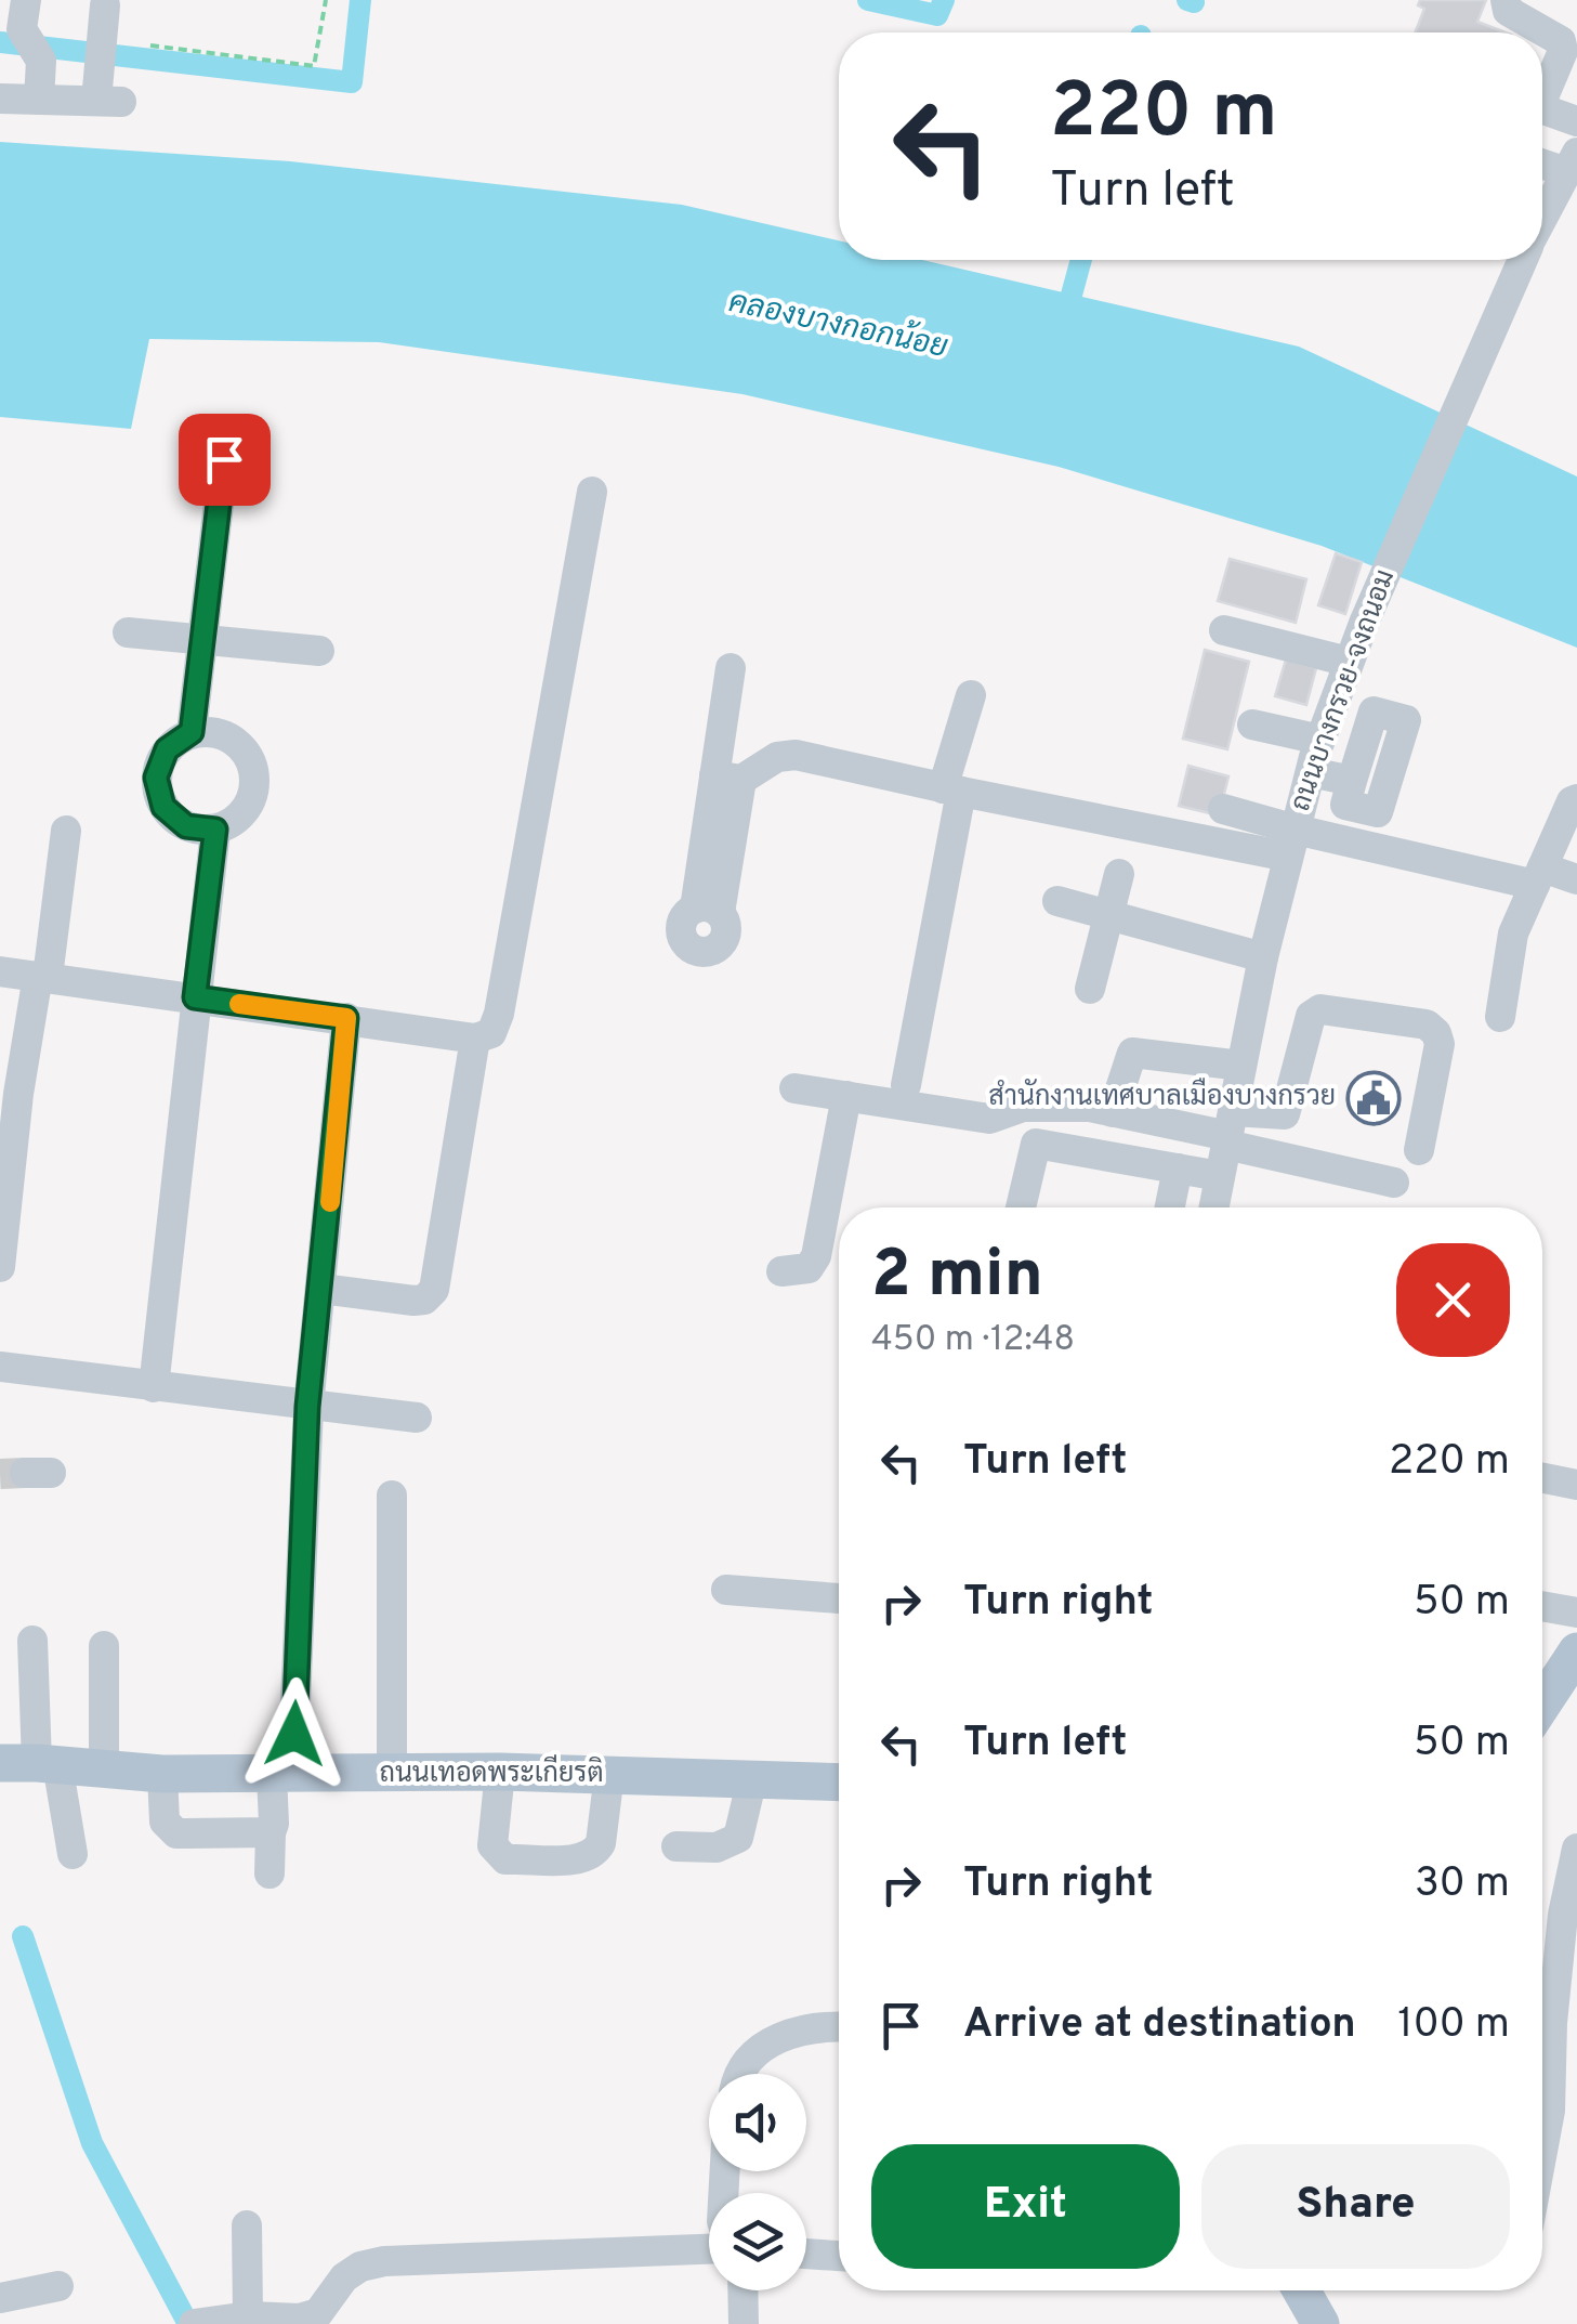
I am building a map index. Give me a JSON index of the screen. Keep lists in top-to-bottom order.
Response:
{
  "streets": {
    "main road": ["ถนนเทอดพระเกียรติ"],
    "street": ["ถนนบางกรวย-จงถนอม"]
  },
  "water": ["คลองบางกอกน้อย"],
  "places": {
    "public building": ["สำนักงานเทศบาลเมืองบางกรวย"]
  },
  "page": {
    "turn": ["220 m", "Turn left"],
    "heading": ["2 min", "450 m · 12:48"],
    "list": [
      {
        "name": "Turn left",
        "value": "220 m"
      },
      {
        "name": "Turn right",
        "value": "50 m"
      },
      {
        "name": "Turn left",
        "value": "50 m"
      },
      {
        "name": "Turn right",
        "value": "30 m"
      },
      {
        "name": "Arrive at destination",
        "value": "100 m"
      }
    ],
    "buttons": ["Exit", "Share"]
  }
}
